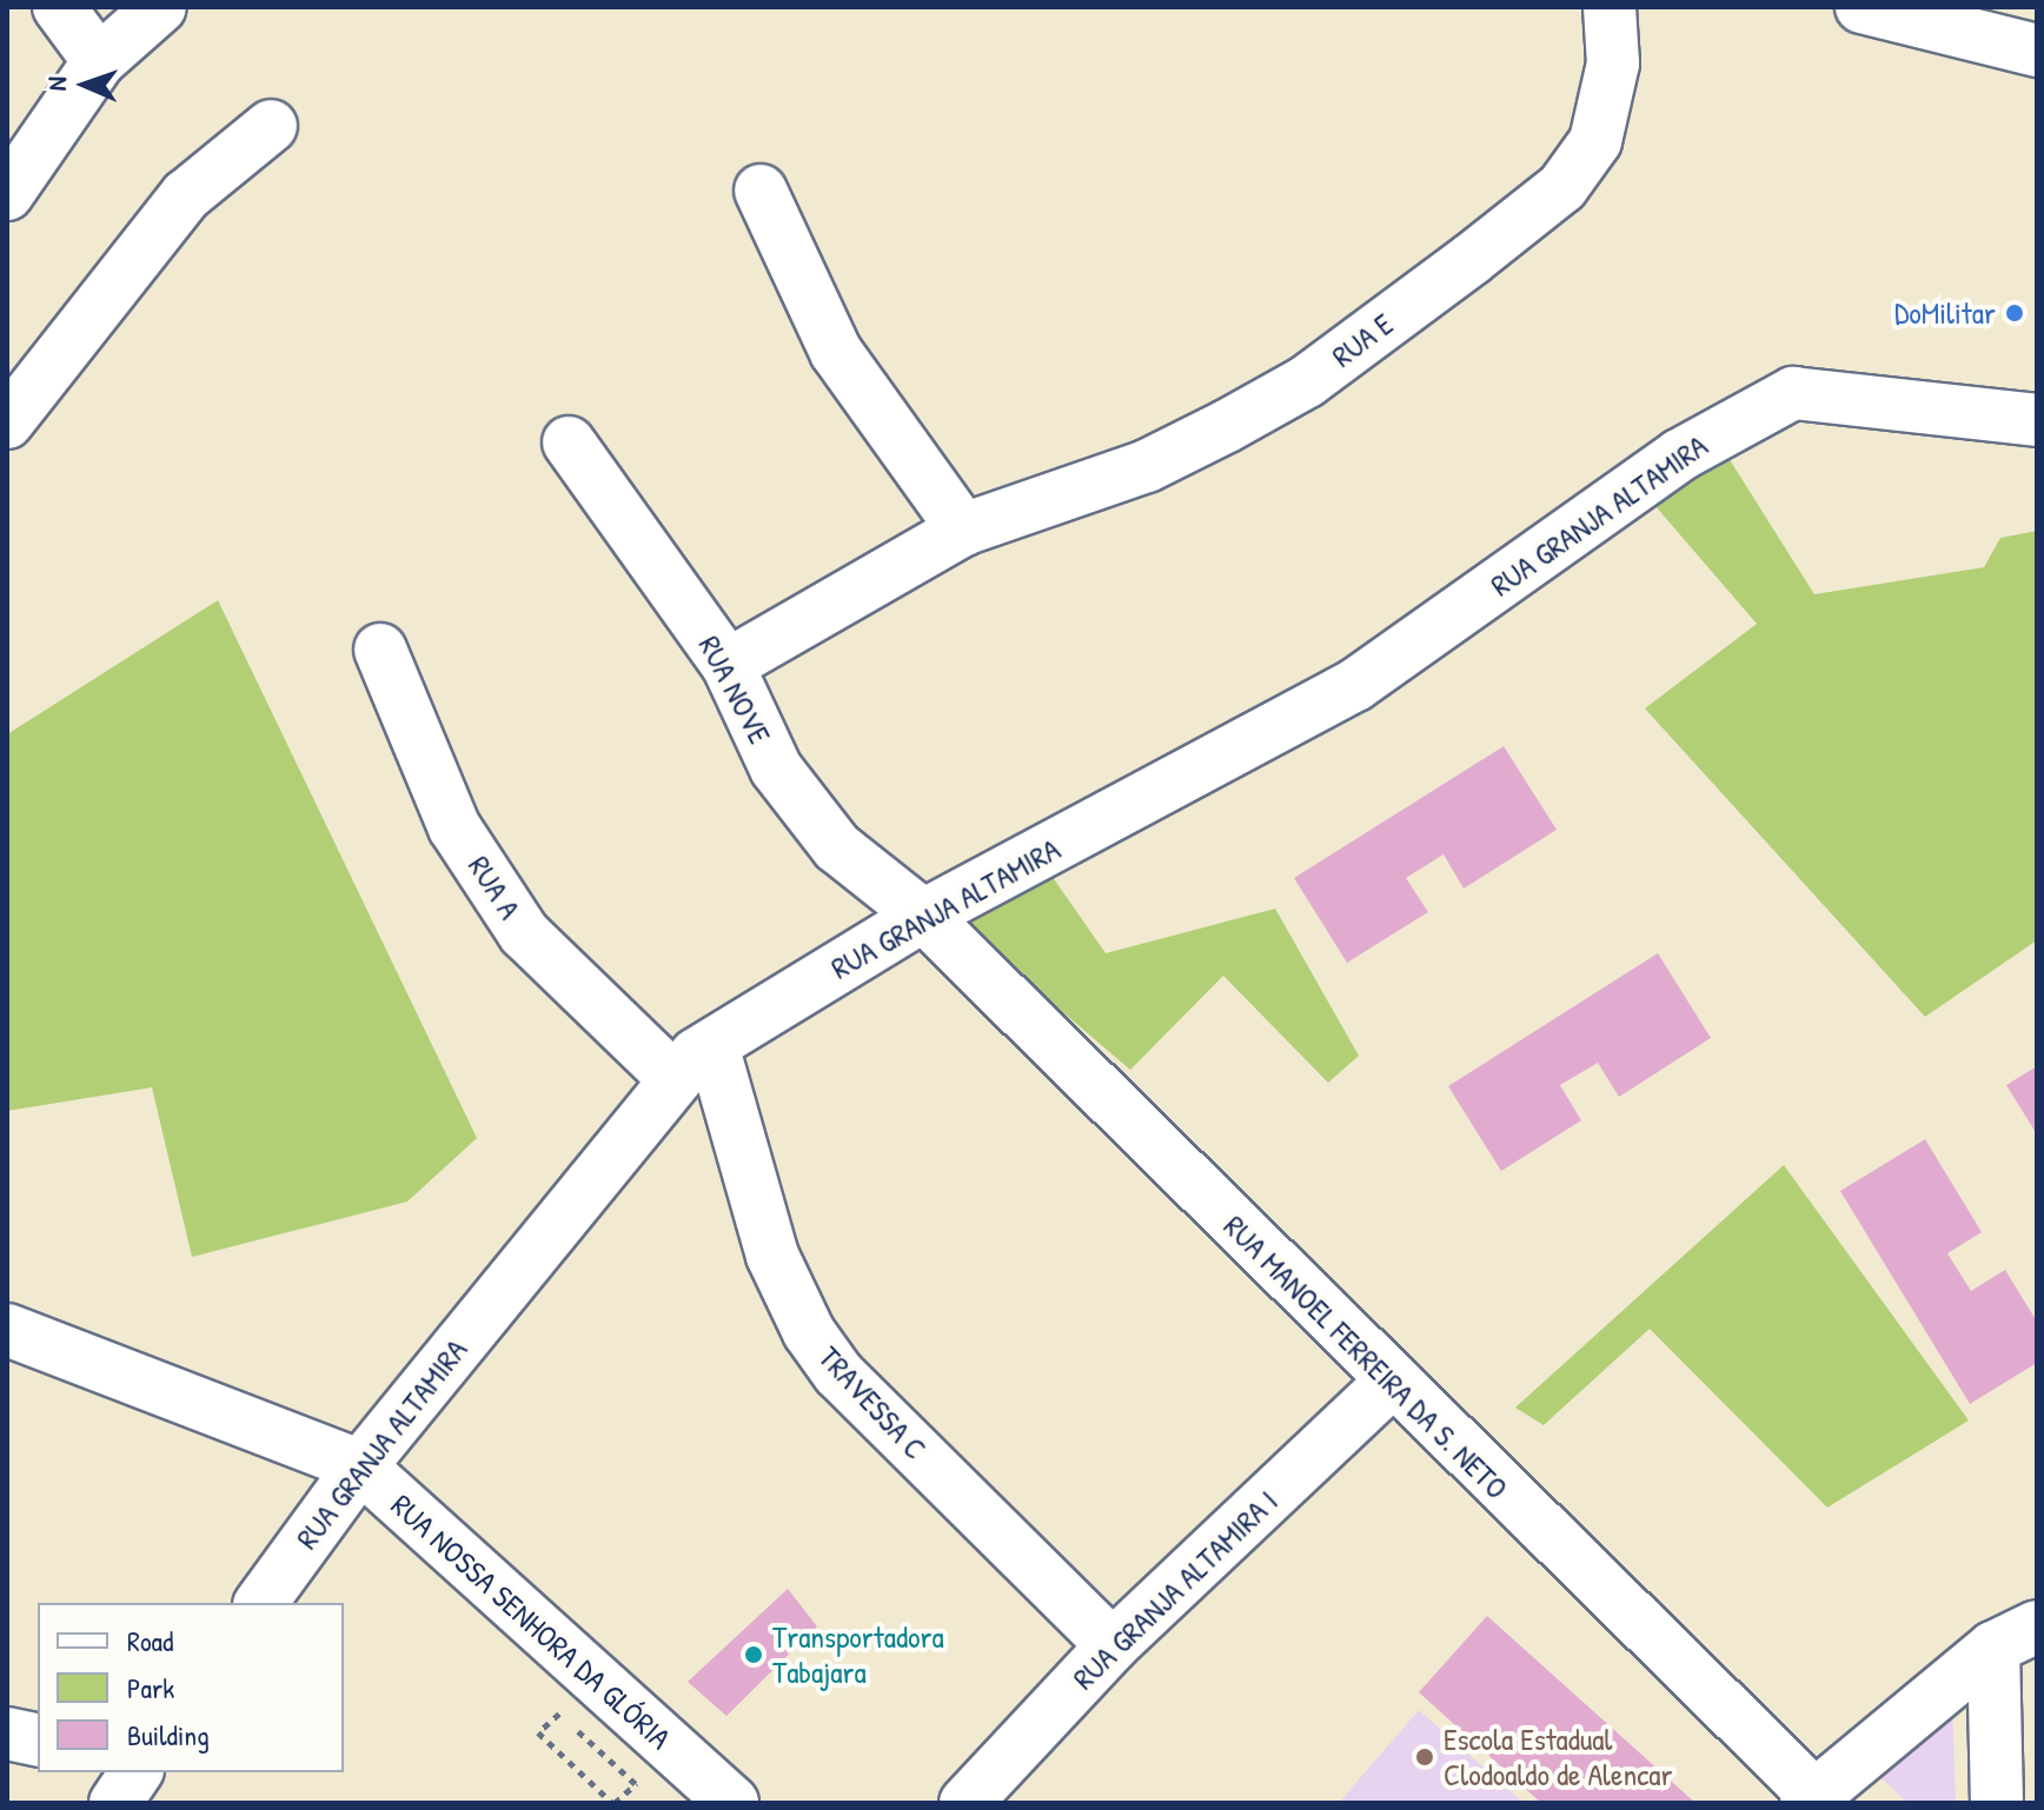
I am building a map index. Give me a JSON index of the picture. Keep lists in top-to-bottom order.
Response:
{
  "streets": {
    "street": [
      "RUA E",
      "RUA GRANJA ALTAMIRA",
      "RUA NOVE",
      "RUA A",
      "RUA MANOEL FERREIRA DA S. NETO",
      "TRAVESSA C",
      "RUA GRANJA ALTAMIRA I",
      "RUA NOSSA SENHORA DA GLÓRIA"
    ]
  },
  "crossings": [
    ["RUA E", "RUA NOVE"],
    ["RUA GRANJA ALTAMIRA", "RUA NOVE"],
    ["RUA GRANJA ALTAMIRA", "RUA A"],
    ["RUA GRANJA ALTAMIRA", "RUA MANOEL FERREIRA DA S. NETO"],
    ["RUA GRANJA ALTAMIRA", "TRAVESSA C"],
    ["RUA GRANJA ALTAMIRA", "RUA NOSSA SENHORA DA GLÓRIA"],
    ["RUA NOVE", "RUA MANOEL FERREIRA DA S. NETO"],
    ["RUA MANOEL FERREIRA DA S. NETO", "RUA GRANJA ALTAMIRA I"],
    ["TRAVESSA C", "RUA GRANJA ALTAMIRA I"]
  ],
  "places": ["DoMilitar", "Transportadora Tabajara", "Escola Estadual Clodoaldo de Alencar"],
  "legend": ["Road", "Park", "Building"],
  "north": "left"
}
